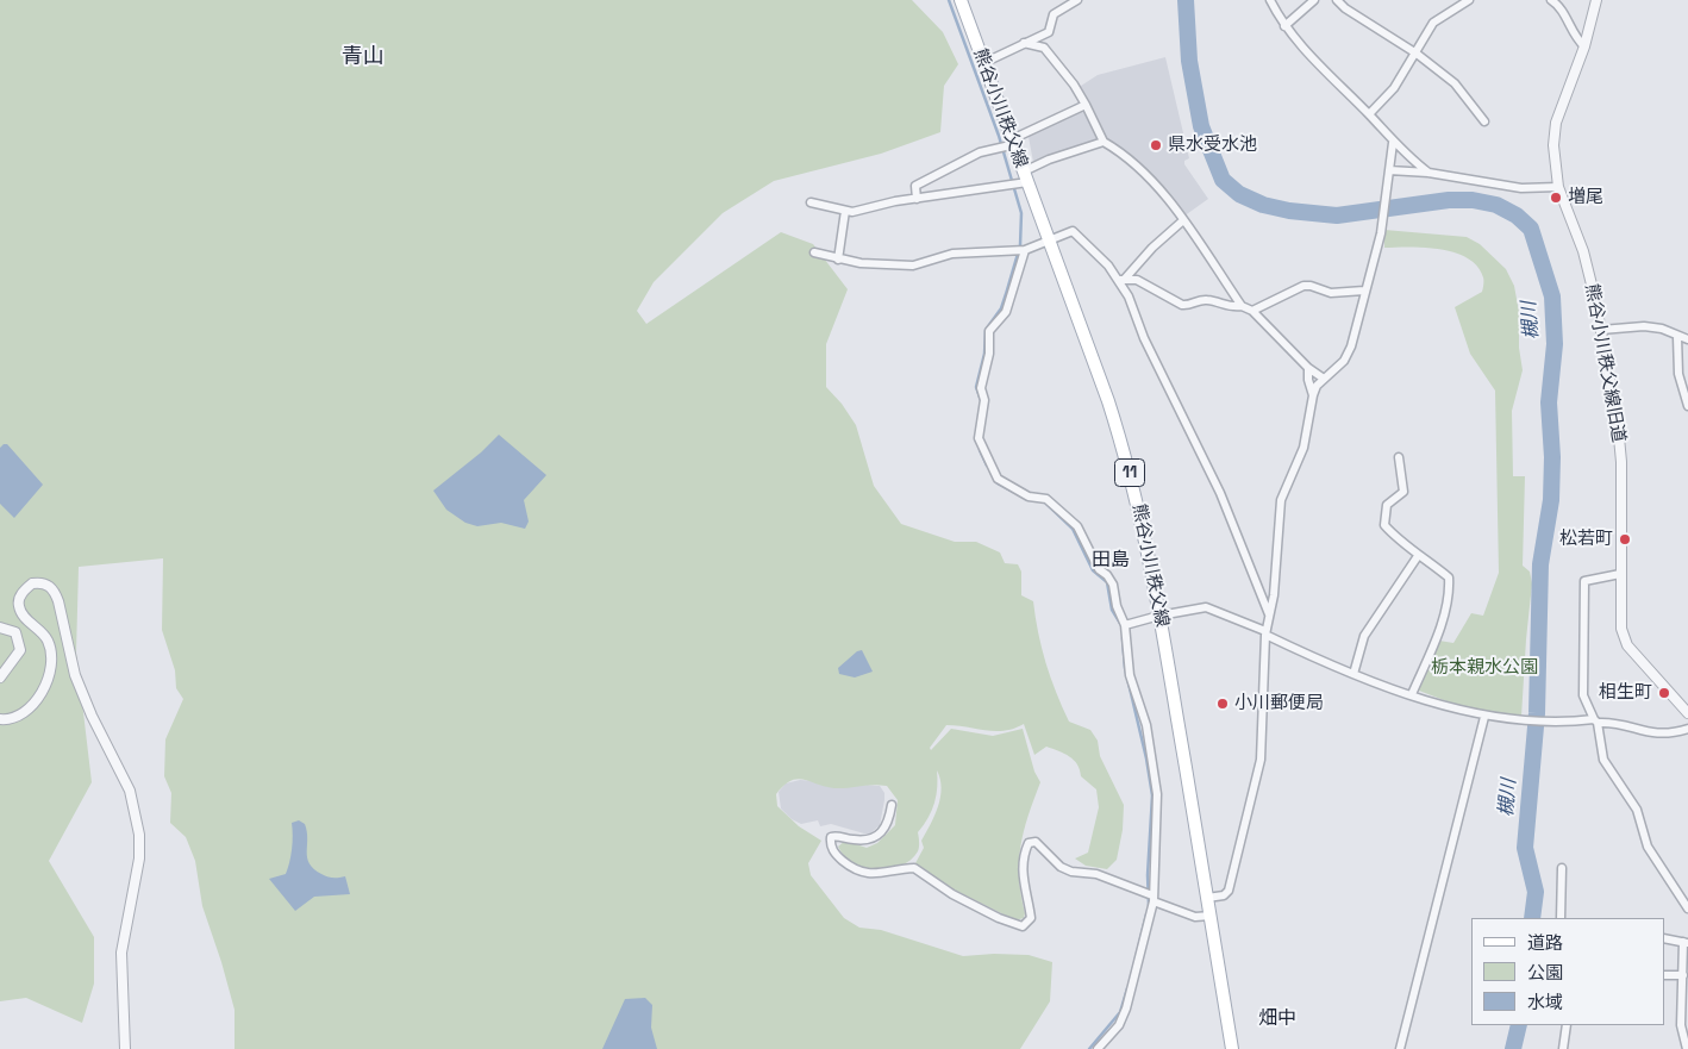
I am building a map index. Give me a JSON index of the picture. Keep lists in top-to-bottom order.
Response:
{
  "streets": {
    "main road": ["熊谷小川秩父線", "11"],
    "street": ["熊谷小川秩父線旧道"]
  },
  "districts": ["青山", "田島", "畑中"],
  "water": ["槻川"],
  "parks": ["栃本親水公園"],
  "places": [
    "県水受水池",
    "増尾",
    "松若町",
    "相生町",
    "小川郵便局"
  ],
  "legend": ["道路", "公園", "水域"]
}
